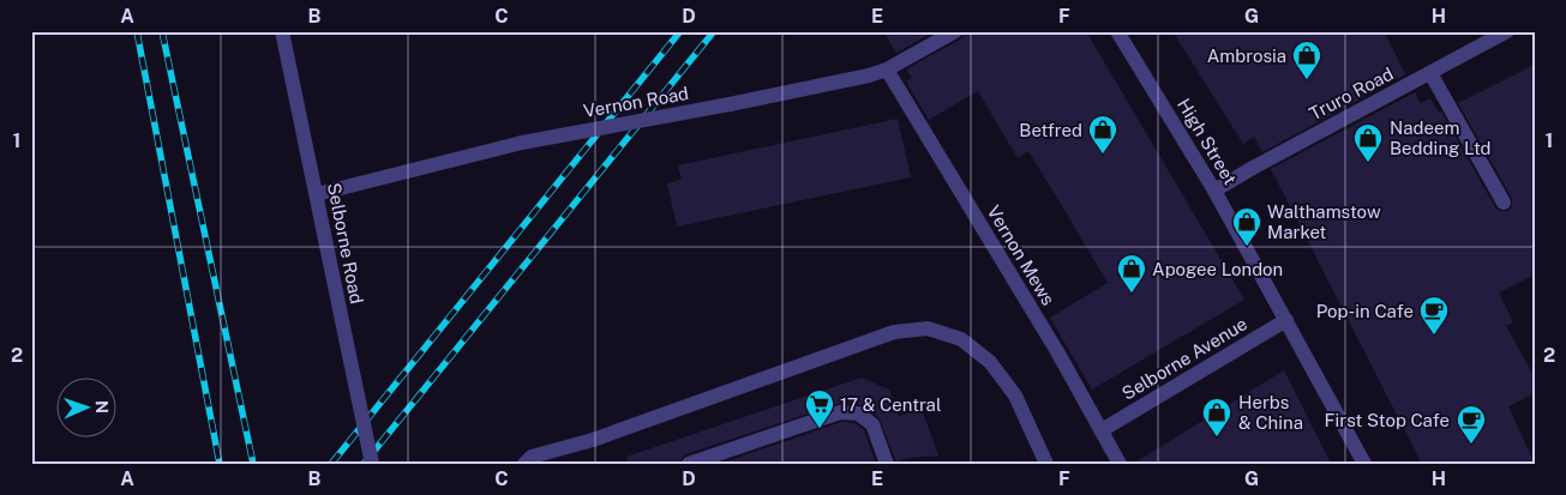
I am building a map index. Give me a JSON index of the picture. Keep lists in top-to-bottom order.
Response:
{
  "streets": {
    "street": [
      "Truro Road",
      "Vernon Road",
      "High Street",
      "Selborne Road",
      "Vernon Mews",
      "Selborne Avenue"
    ]
  },
  "crossings": [
    ["Truro Road", "High Street"],
    ["Vernon Road", "Selborne Road"],
    ["Vernon Road", "Vernon Mews"],
    ["High Street", "Selborne Avenue"],
    ["Vernon Mews", "Selborne Avenue"]
  ],
  "places": {
    "shop": [
      "Ambrosia",
      "Betfred",
      "Nadeem Bedding Ltd",
      "Walthamstow Market",
      "Apogee London",
      "Herbs & China"
    ],
    "cafe": ["Pop-in Cafe", "First Stop Cafe"],
    "supermarket": ["17 & Central"]
  },
  "north": "right",
  "grid": {
    "columns": [
      "A",
      "B",
      "C",
      "D",
      "E",
      "F",
      "G",
      "H"
    ],
    "rows": ["1", "2"]
  }
}
